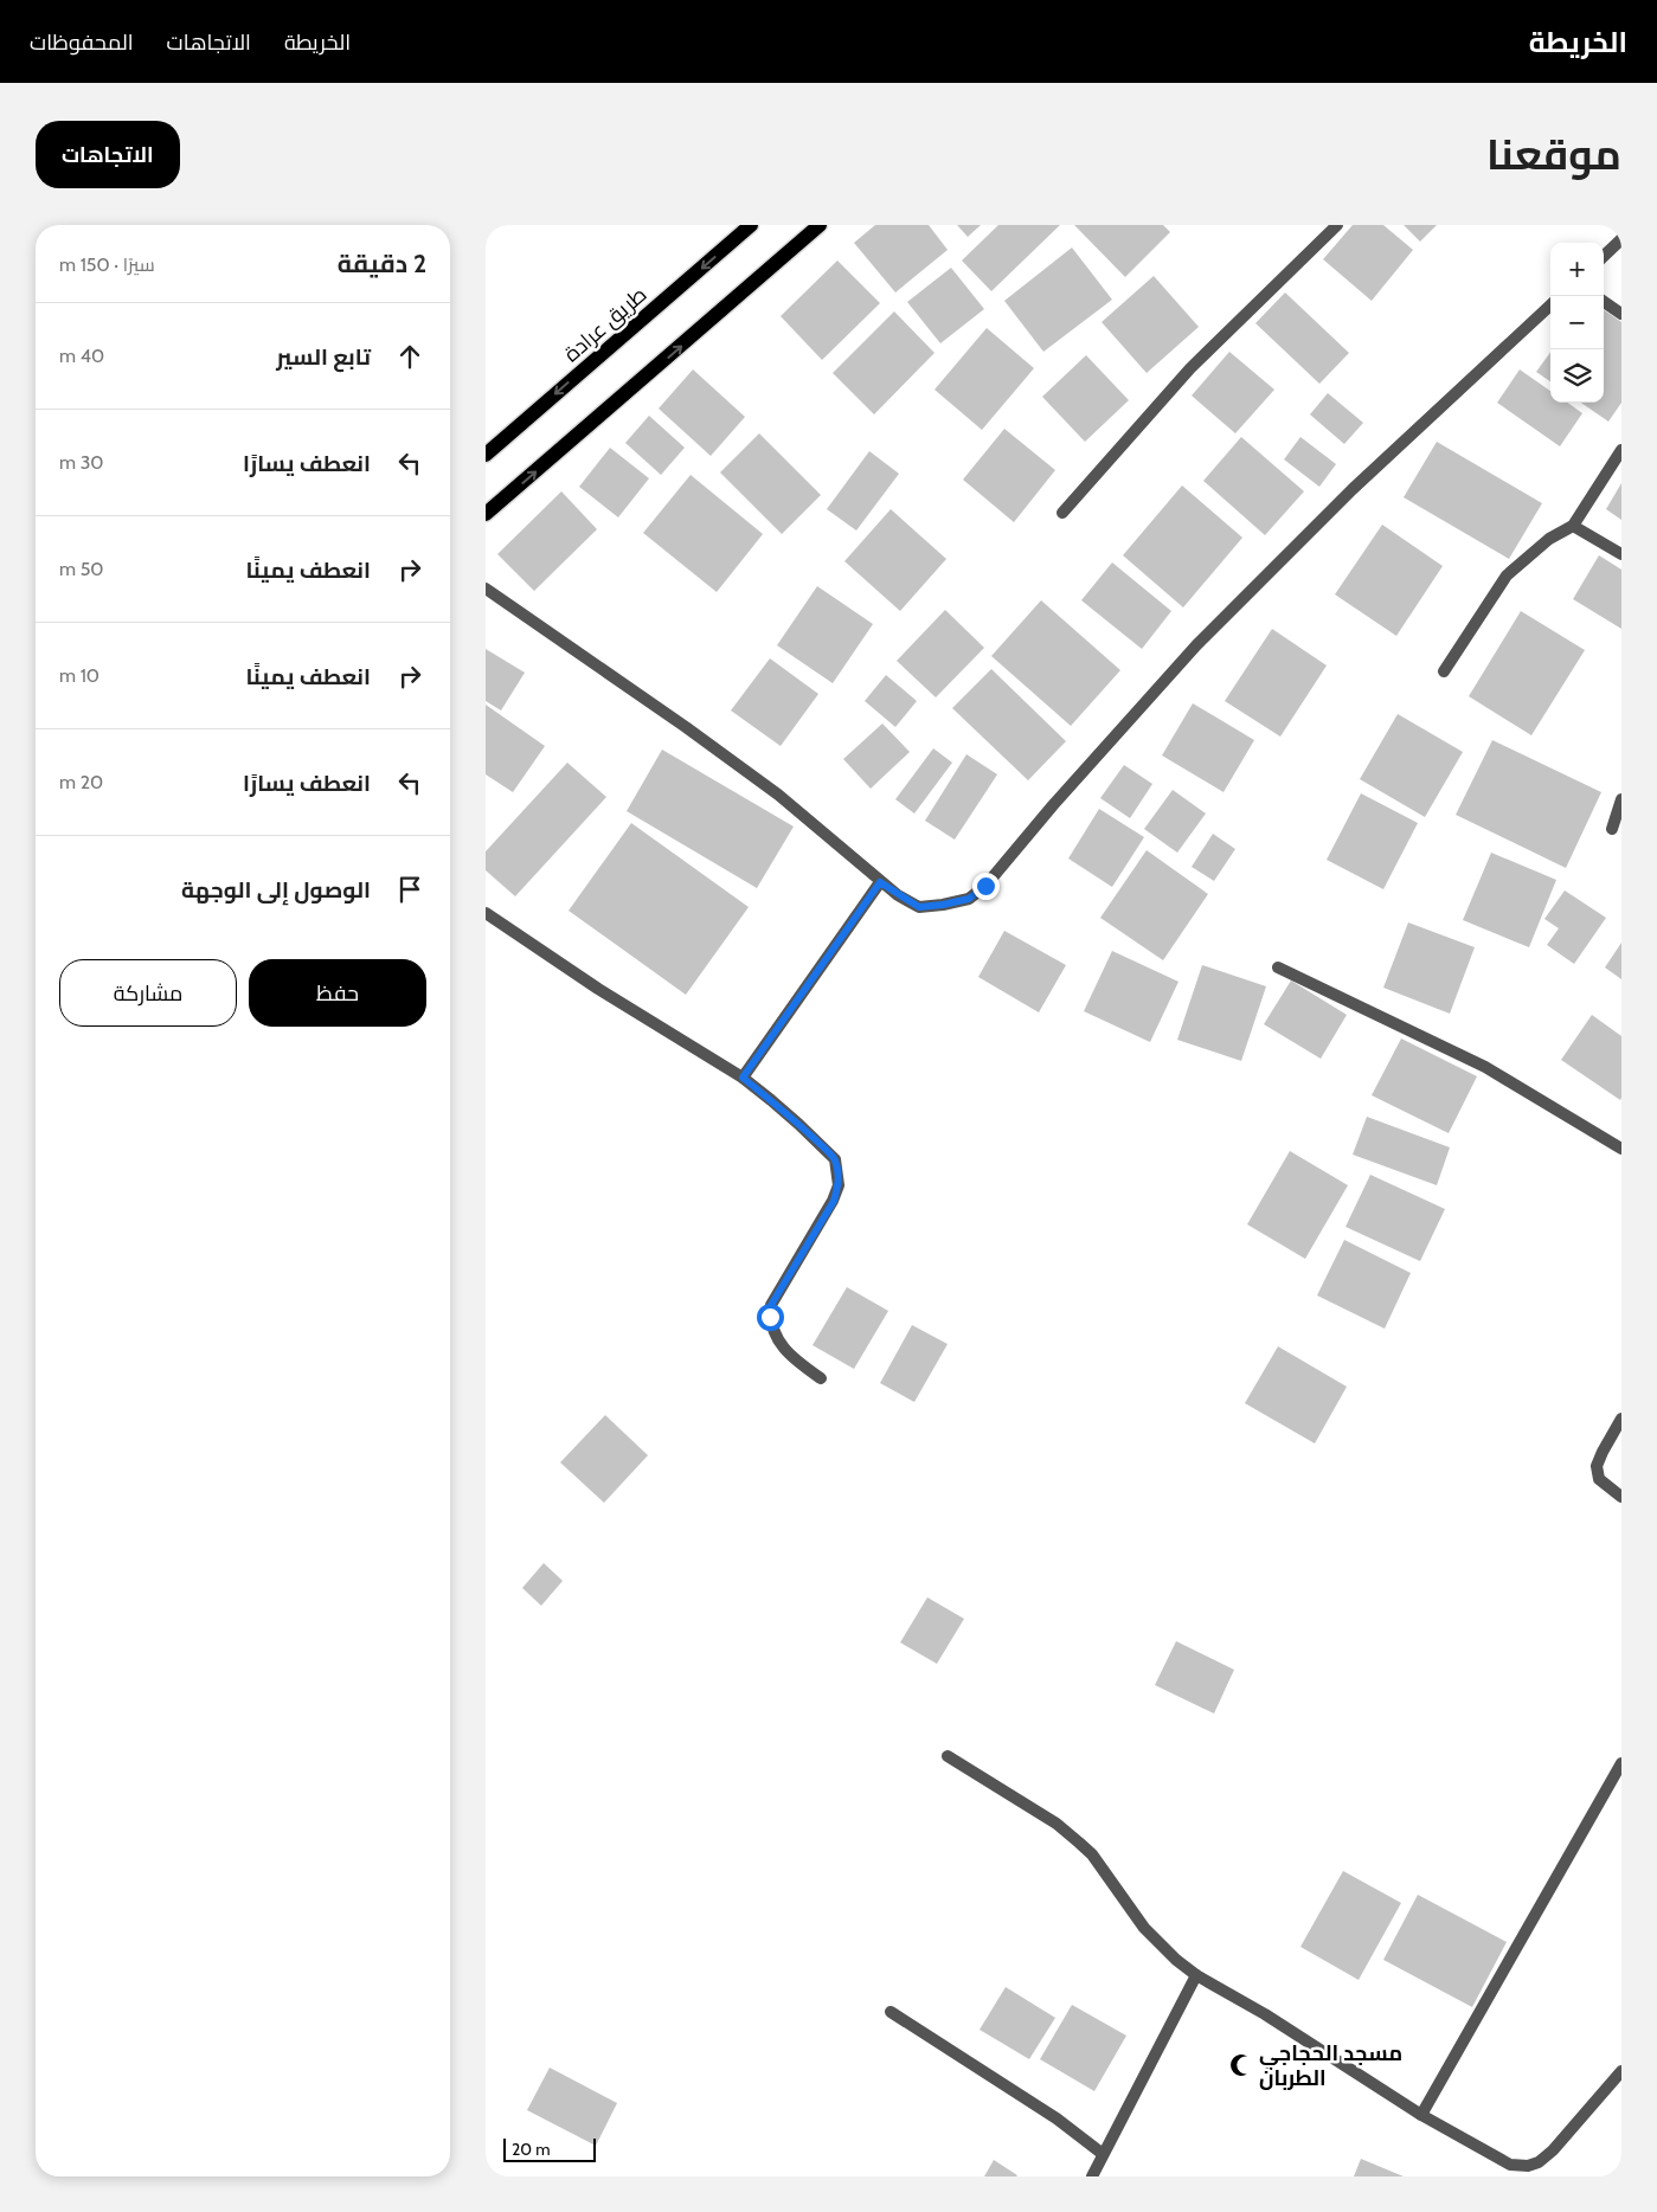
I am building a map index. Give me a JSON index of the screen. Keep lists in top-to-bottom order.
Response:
{
  "streets": {
    "main road": ["طريق عرادة"]
  },
  "places": {
    "mosque": ["مسجد الحجاجي الطربان"]
  },
  "scale_bar": "20 m",
  "page": {
    "header": "الخريطة",
    "nav": ["الخريطة", "الاتجاهات", "المحفوظات"],
    "title": "موقعنا",
    "buttons": [
      "الاتجاهات",
      ["حفظ", "مشاركة"]
    ],
    "heading": ["2 دقيقة", "سيرًا · 150 m"],
    "map_buttons": ["+", "−"],
    "list": [
      ["تابع السير", "40 m"],
      ["انعطف يسارًا", "30 m"],
      ["انعطف يمينًا", "50 m"],
      ["انعطف يمينًا", "10 m"],
      ["انعطف يسارًا", "20 m"],
      "الوصول إلى الوجهة"
    ],
    "scale": "20 m"
  }
}
